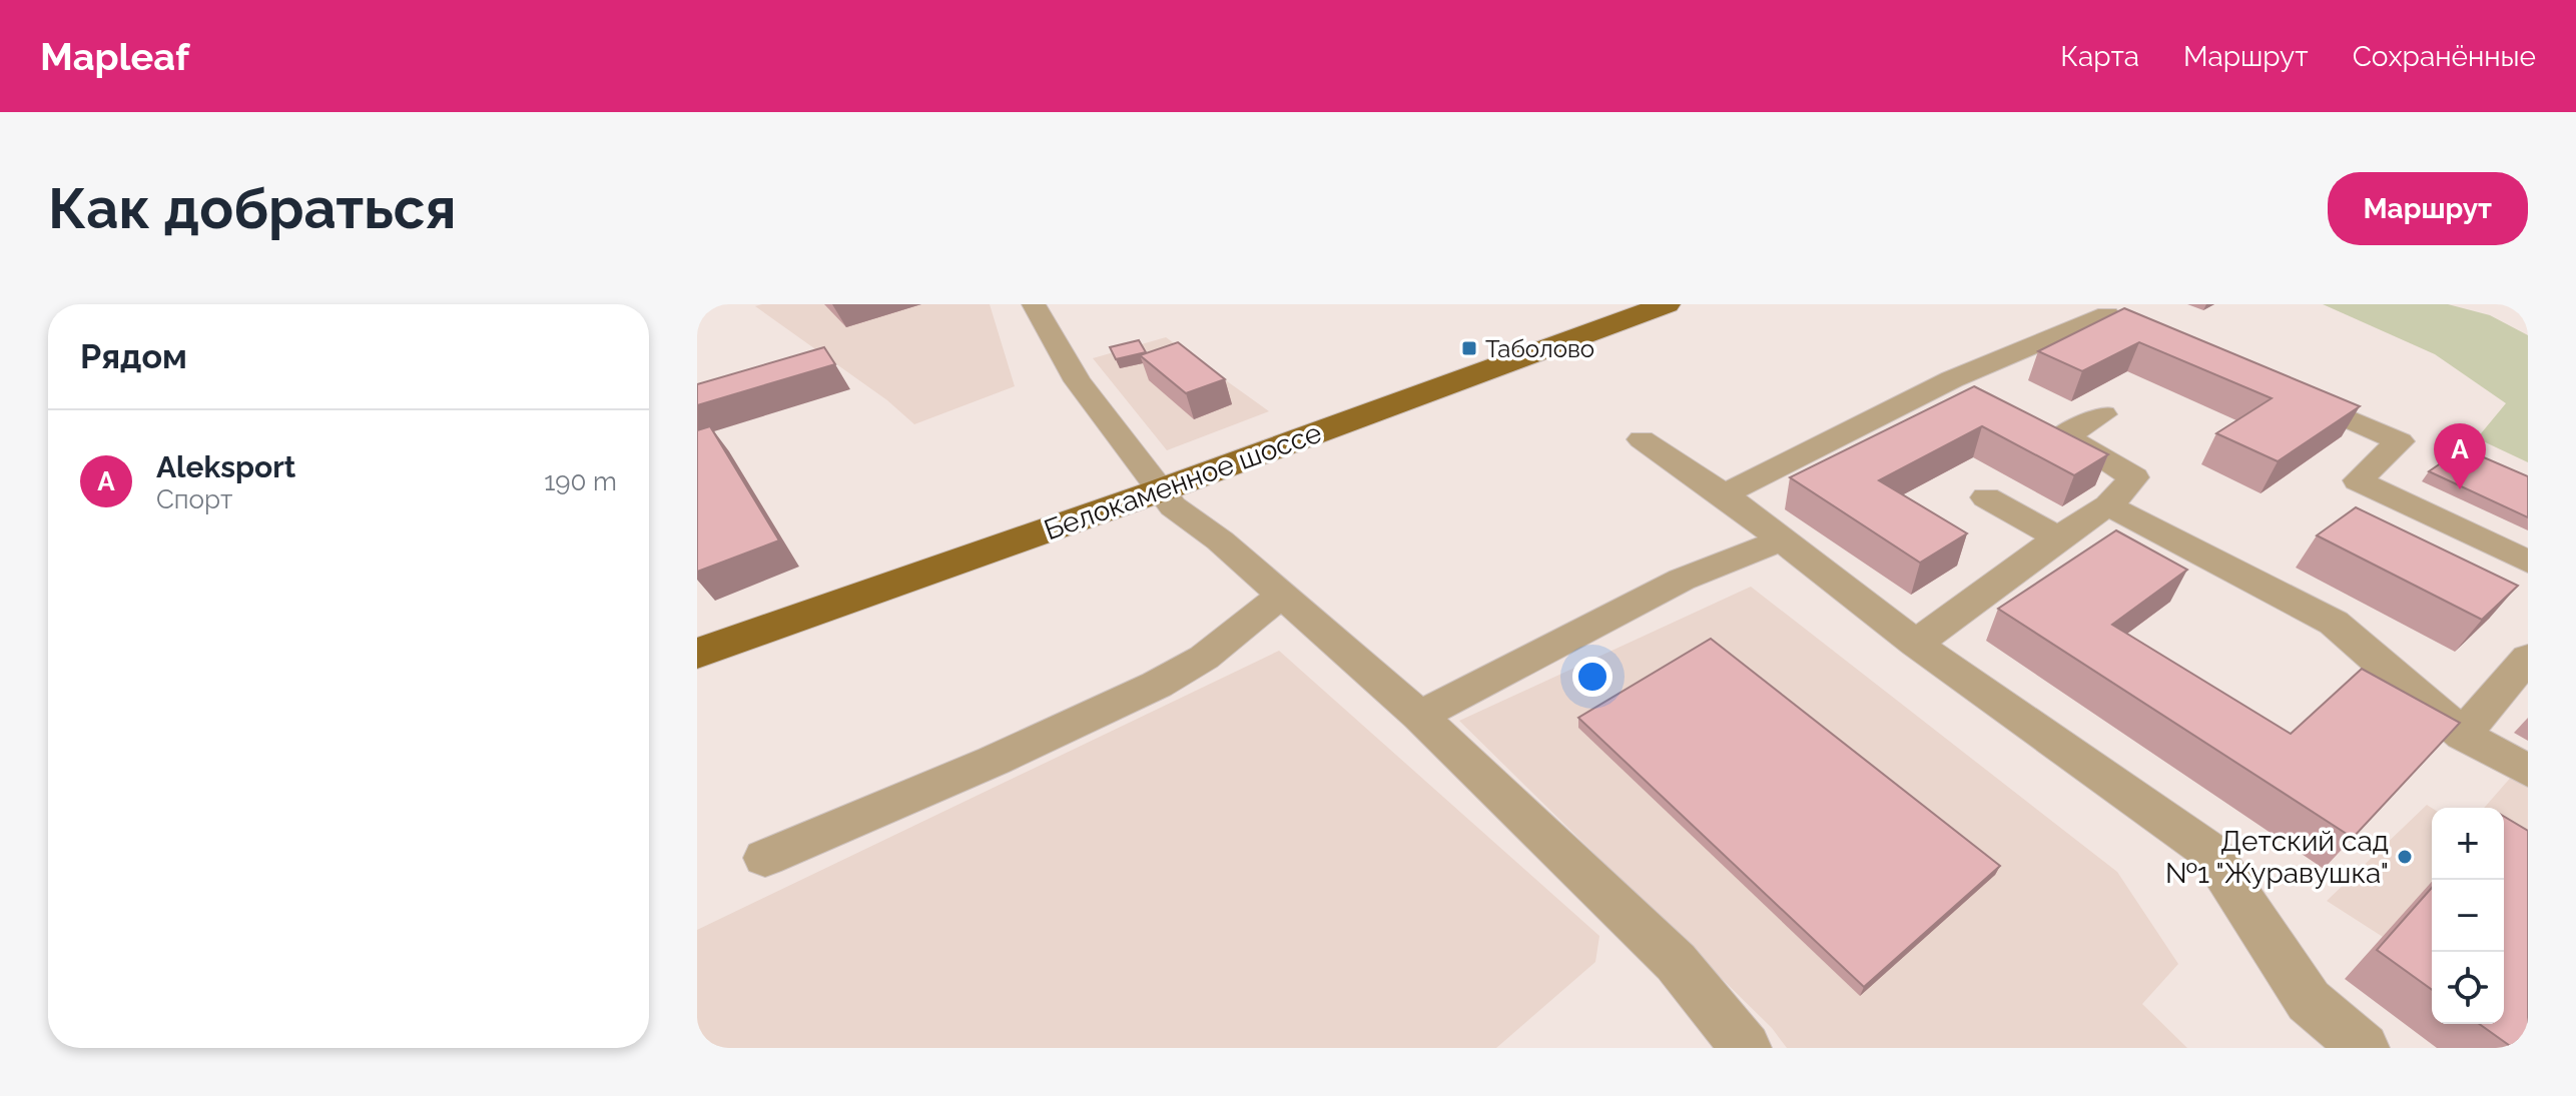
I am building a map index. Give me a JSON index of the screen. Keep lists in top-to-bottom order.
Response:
{
  "streets": {
    "main road": ["Белокаменное шоссе"]
  },
  "places": {
    "transit": ["Таболово"],
    "other": ["Детский сад №1 \"Журавушка\""]
  },
  "page": {
    "header": "Mapleaf",
    "nav": ["Карта", "Маршрут", "Сохранённые"],
    "buttons": "Маршрут",
    "title": "Как добраться",
    "heading": "Рядом",
    "list": [
      {
        "mark": "A",
        "name": "Aleksport",
        "note": "Спорт",
        "value": "190 m"
      }
    ],
    "pins": "A",
    "map_buttons": ["+", "−"]
  }
}
